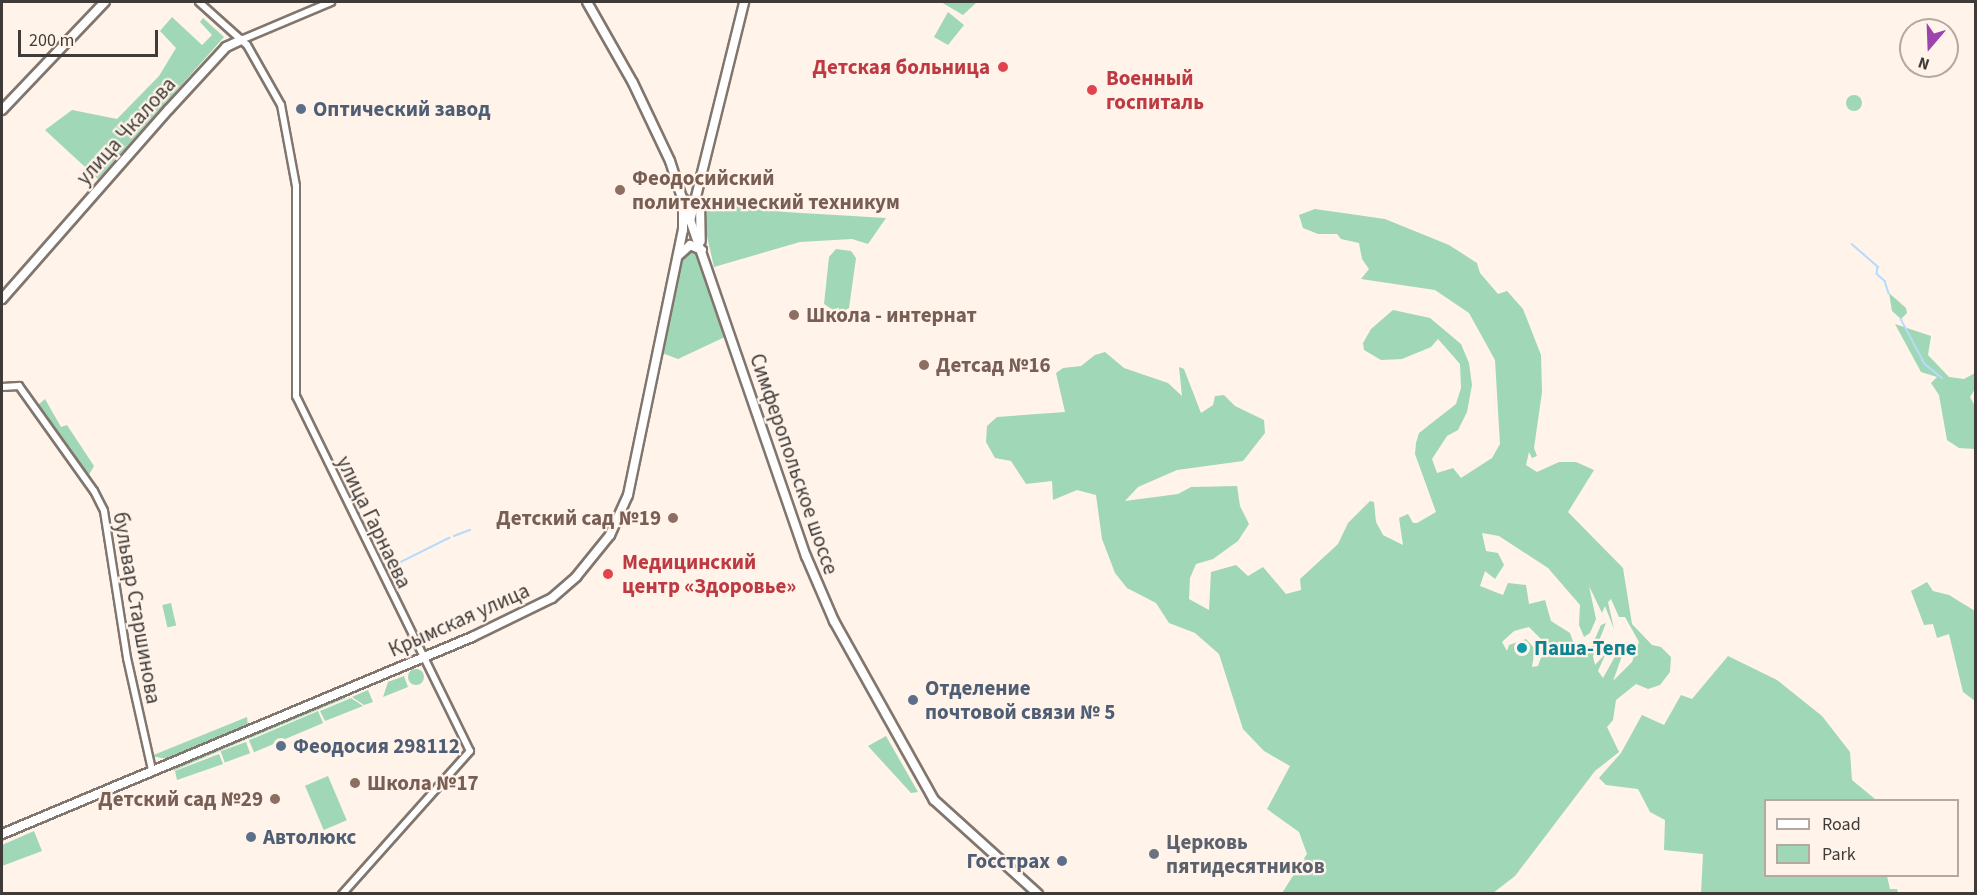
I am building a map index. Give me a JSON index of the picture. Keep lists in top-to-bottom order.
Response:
{
  "streets": {
    "main road": ["улица Чкалова", "Симферопольское шоссе", "Крымская улица"],
    "street": ["улица Гарнаева", "бульвар Старшинова"]
  },
  "crossings": [
    ["улица Чкалова", "улица Гарнаева"],
    ["Симферопольское шоссе", "Крымская улица"],
    ["улица Гарнаева", "Крымская улица"],
    ["бульвар Старшинова", "Крымская улица"]
  ],
  "places": [
    "Детская больница",
    "Военный госпиталь",
    "Оптический завод",
    "Феодосийский политехнический техникум",
    "Школа - интернат",
    "Детсад №16",
    "Детский сад №19",
    "Медицинский центр «Здоровье»",
    "Паша-Тепе",
    "Отделение почтовой связи № 5",
    "Феодосия 298112",
    "Школа №17",
    "Детский сад №29",
    "Автолюкс",
    "Церковь пятидесятников",
    "Госстрах"
  ],
  "legend": ["Road", "Park"],
  "scale_bar": "200 m",
  "north": "bottom"
}
